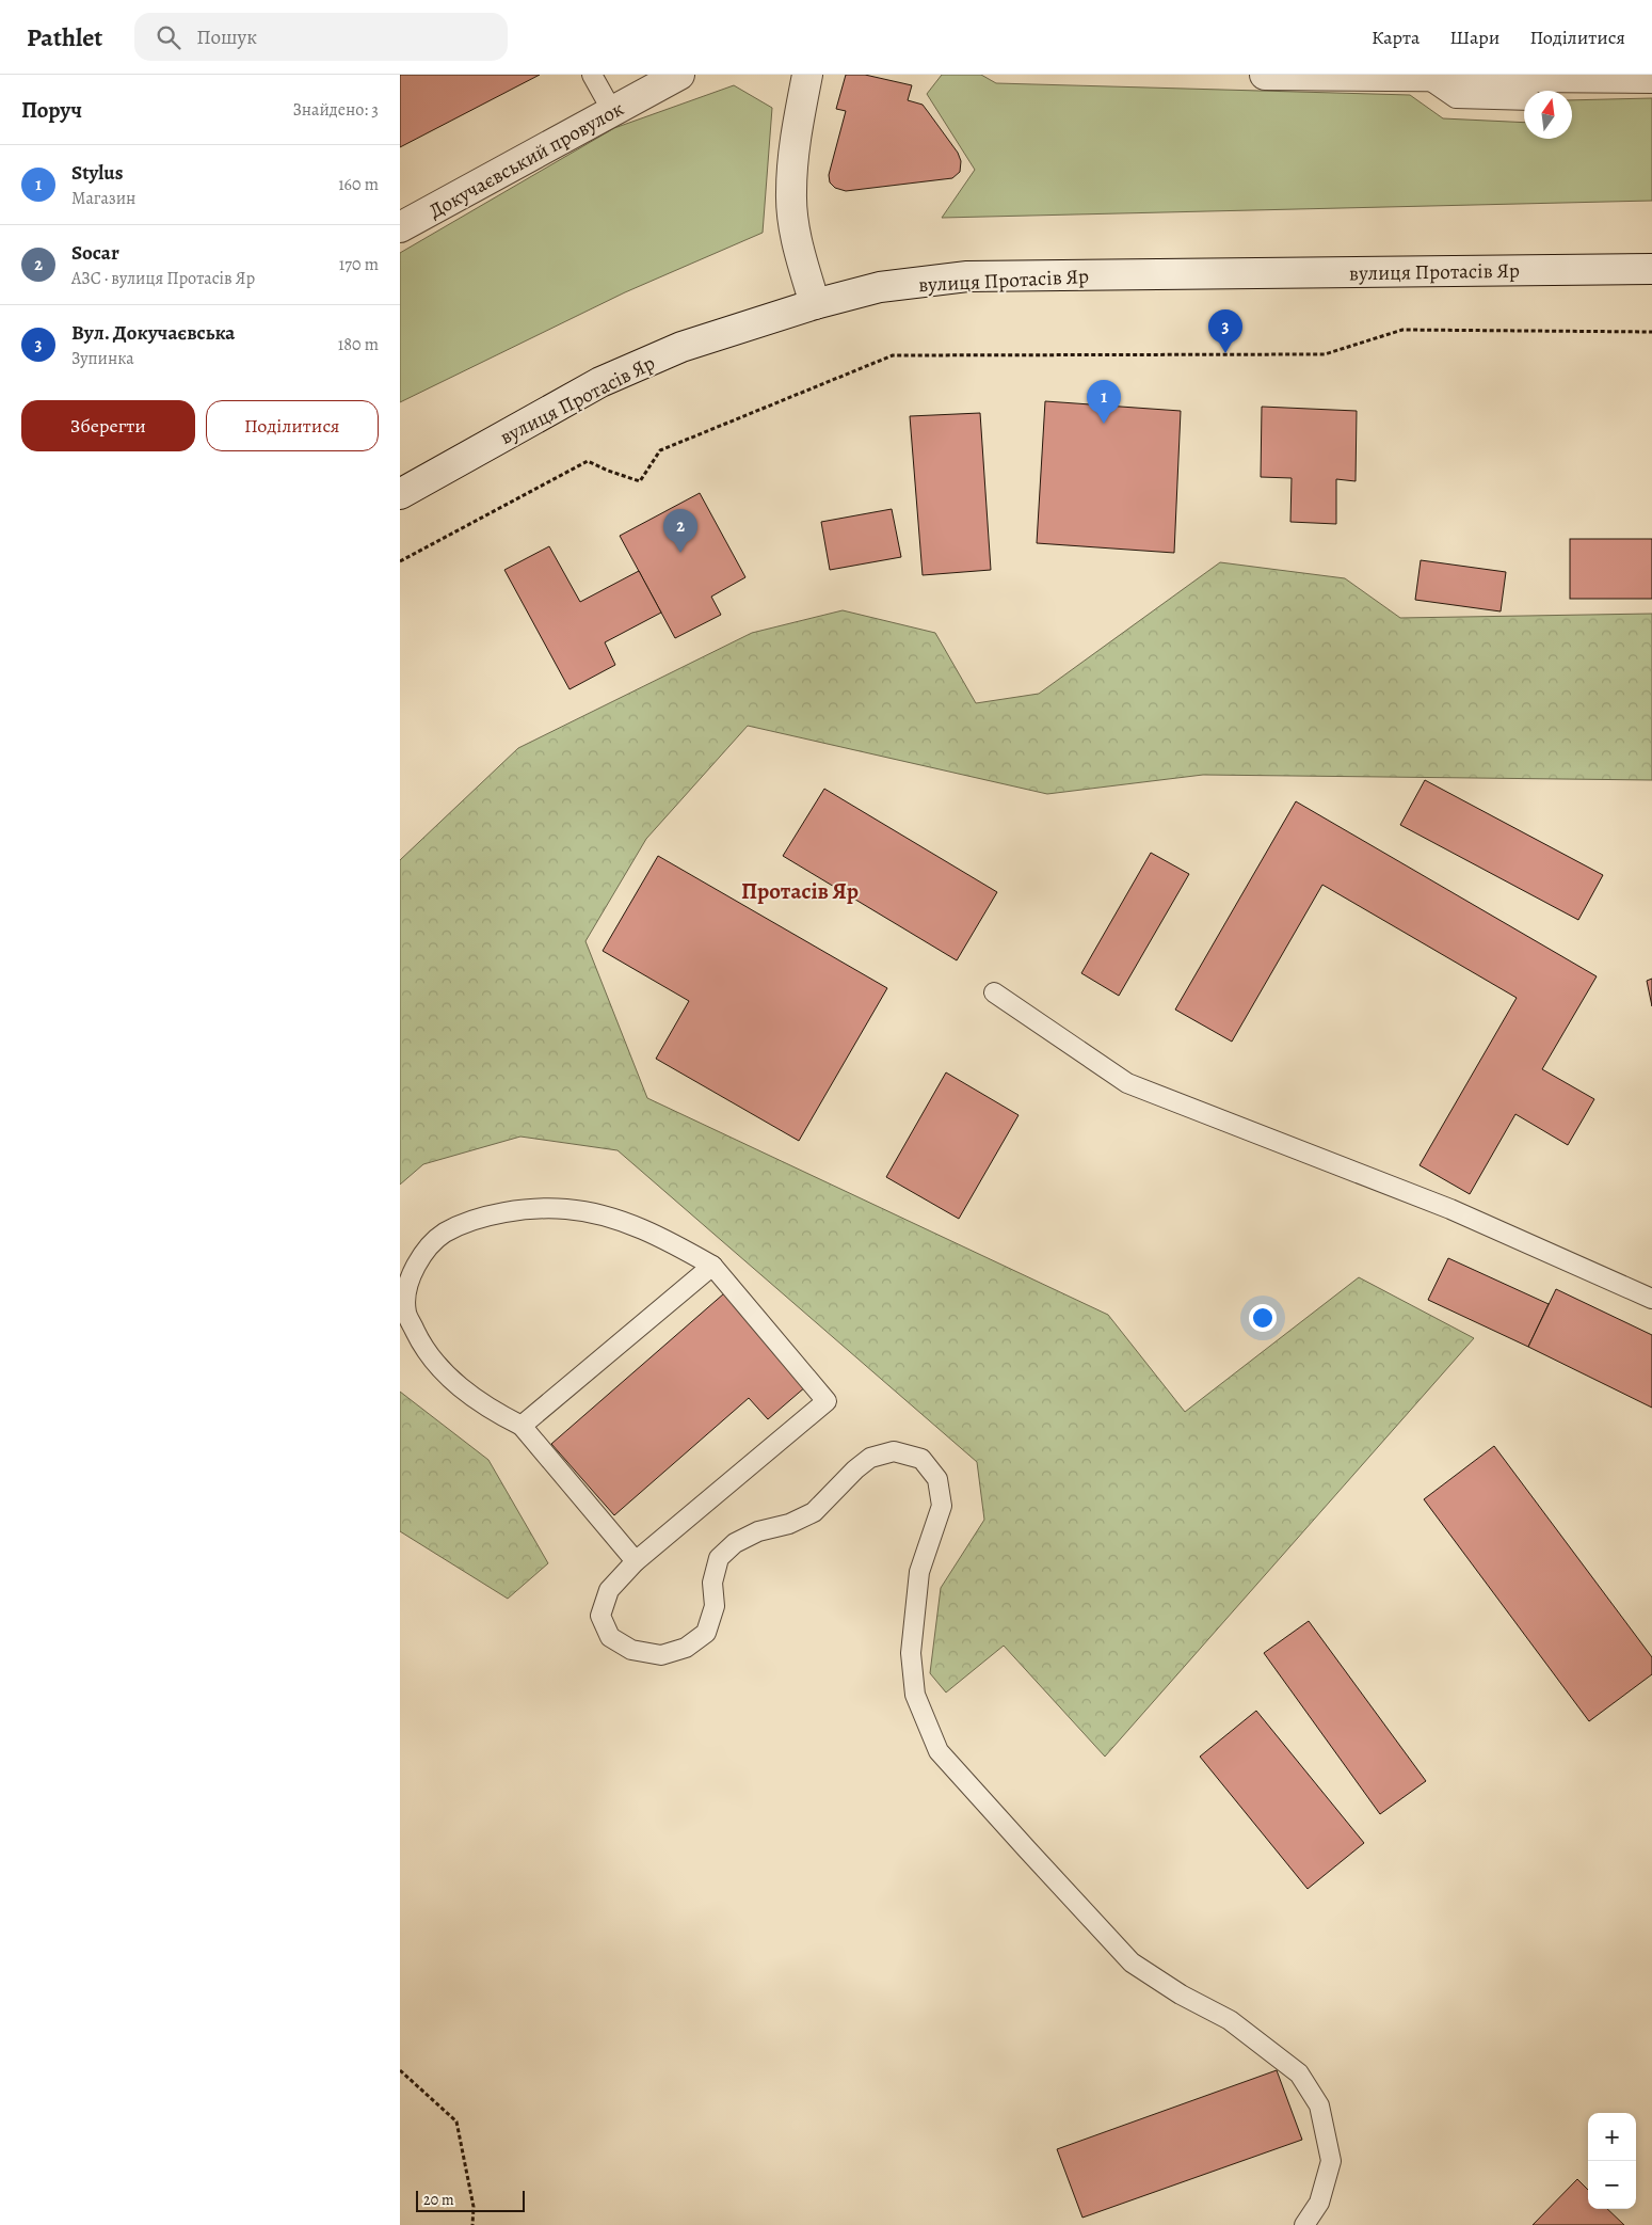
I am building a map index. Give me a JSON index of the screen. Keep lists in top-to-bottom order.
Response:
{
  "streets": {
    "main road": ["Докучаєвський провулок", "вулиця Протасів Яр"]
  },
  "districts": ["Протасів Яр"],
  "scale_bar": "20 m",
  "north": "top",
  "page": {
    "header": "Pathlet",
    "search": "Пошук",
    "nav": ["Карта", "Шари", "Поділитися"],
    "heading": ["Поруч", "Знайдено: 3"],
    "list": [
      {
        "mark": "1",
        "name": "Stylus",
        "note": "Магазин",
        "value": "160 m"
      },
      {
        "mark": "2",
        "name": "Socar",
        "note": "АЗС · вулиця Протасів Яр",
        "value": "170 m"
      },
      {
        "mark": "3",
        "name": "Вул. Докучаєвська",
        "note": "Зупинка",
        "value": "180 m"
      }
    ],
    "pins": ["3", "1", "2"],
    "buttons": ["Зберегти", "Поділитися"],
    "map_buttons": ["+", "−"],
    "scale": "20 m"
  }
}
